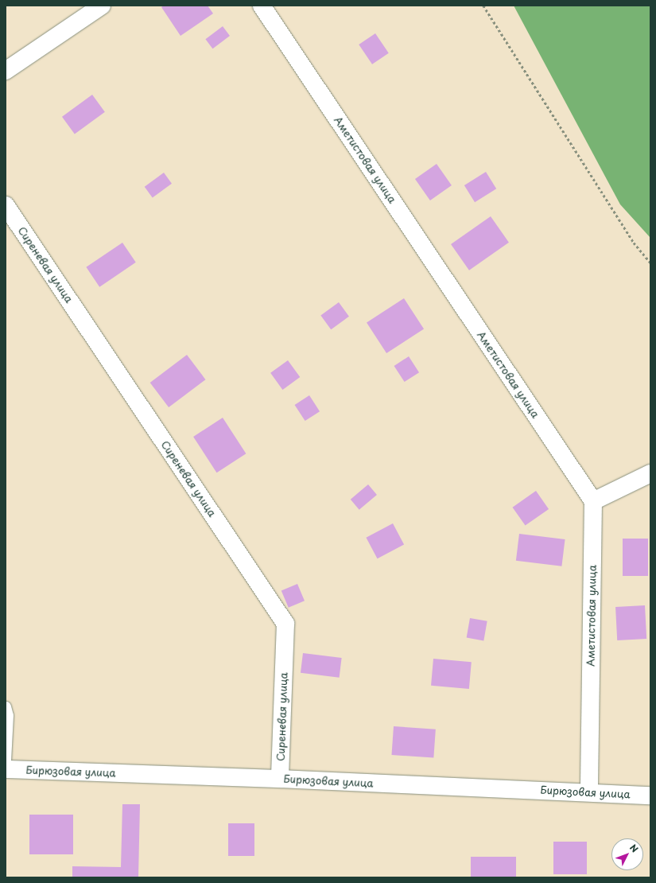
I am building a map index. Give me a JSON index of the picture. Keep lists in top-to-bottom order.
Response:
{
  "streets": {
    "street": ["Аметистовая улица", "Сиреневая улица", "Бирюзовая улица"]
  },
  "crossings": [
    ["Аметистовая улица", "Бирюзовая улица"],
    ["Сиреневая улица", "Бирюзовая улица"]
  ],
  "north": "top right"
}
